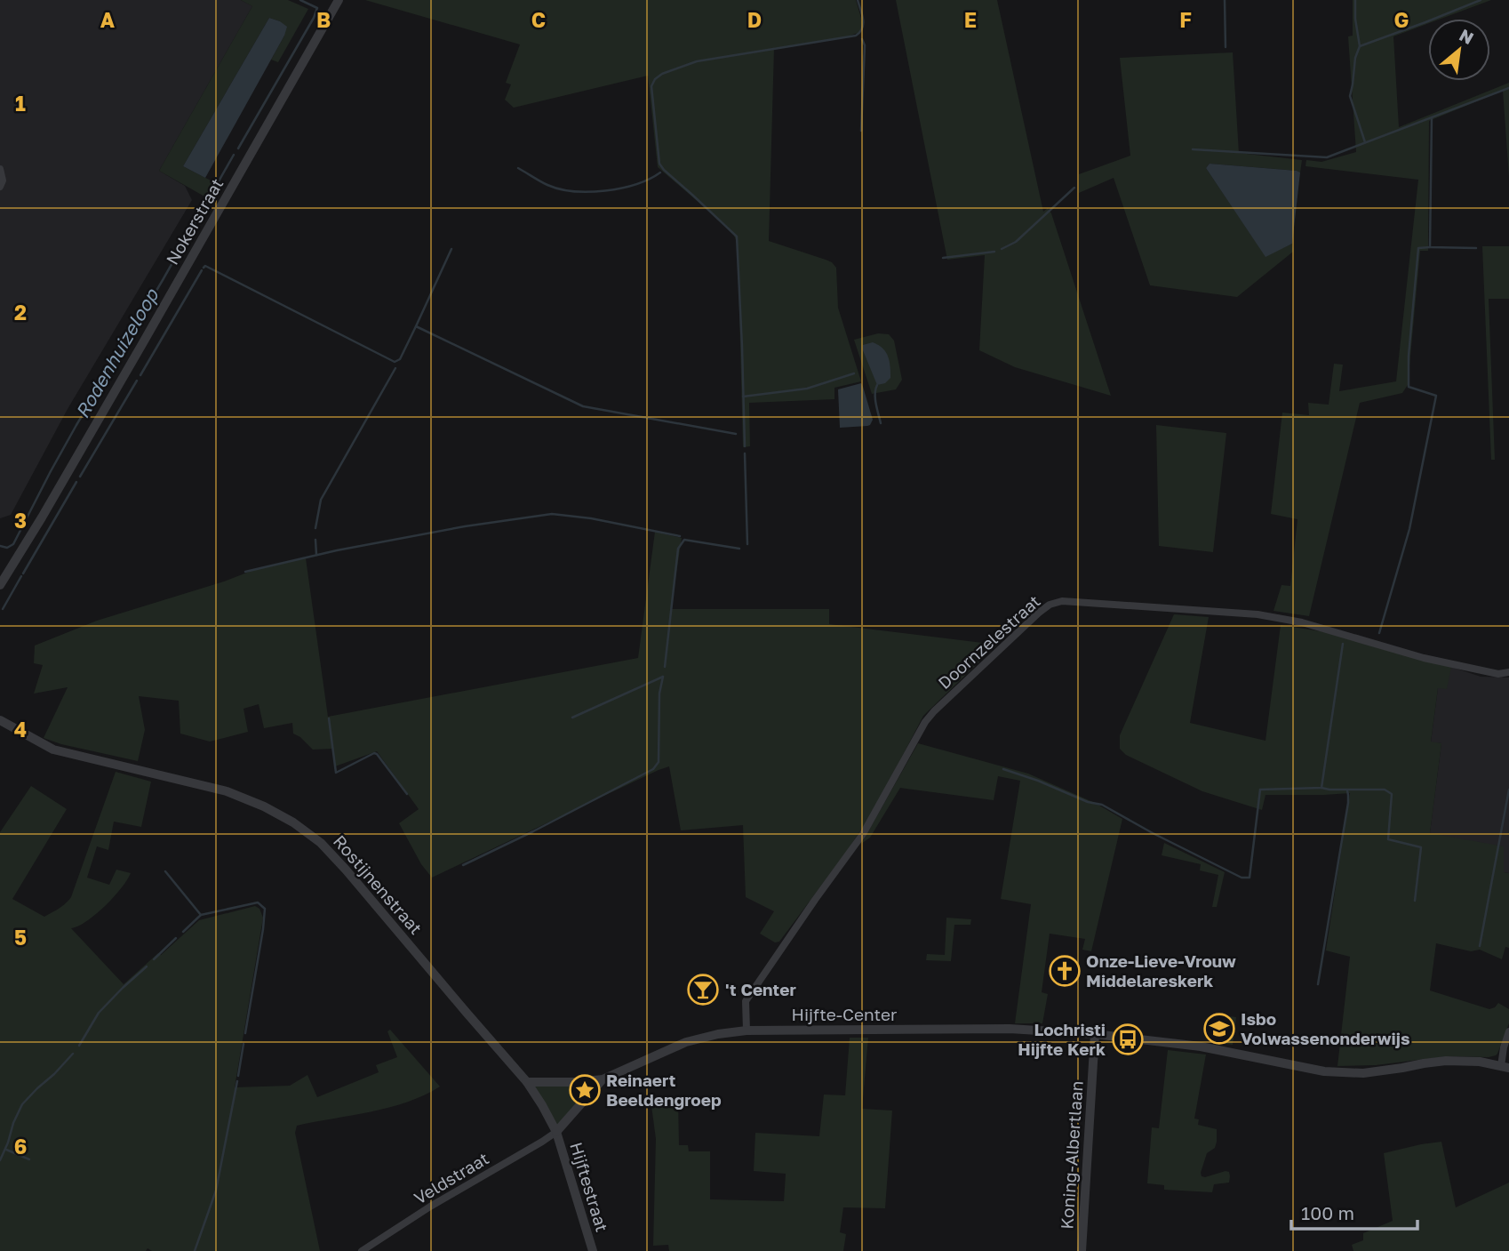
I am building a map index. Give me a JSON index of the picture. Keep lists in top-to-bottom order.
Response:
{
  "streets": {
    "street": [
      "Nokerstraat",
      "Doornzelestraat",
      "Rostijnenstraat",
      "Hijfte-Center",
      "Koning-Albertlaan",
      "Veldstraat",
      "Hijftestraat"
    ]
  },
  "crossings": [
    ["Doornzelestraat", "Hijfte-Center"],
    ["Rostijnenstraat", "Hijfte-Center"],
    ["Rostijnenstraat", "Veldstraat"],
    ["Rostijnenstraat", "Hijftestraat"],
    ["Hijfte-Center", "Koning-Albertlaan"],
    ["Hijfte-Center", "Veldstraat"],
    ["Hijfte-Center", "Hijftestraat"],
    ["Veldstraat", "Hijftestraat"]
  ],
  "water": ["Rodenhuizeloop"],
  "places": {
    "church": ["Onze-Lieve-Vrouw Middelareskerk"],
    "bar": ["'t Center"],
    "school or university": ["Isbo Volwassenonderwijs"],
    "bus stop": ["Lochristi Hijfte Kerk"],
    "place": ["Reinaert Beeldengroep"]
  },
  "scale_bar": "100 m",
  "north": "top right",
  "grid": {
    "columns": [
      "A",
      "B",
      "C",
      "D",
      "E",
      "F",
      "G"
    ],
    "rows": [
      "1",
      "2",
      "3",
      "4",
      "5",
      "6"
    ]
  }
}
